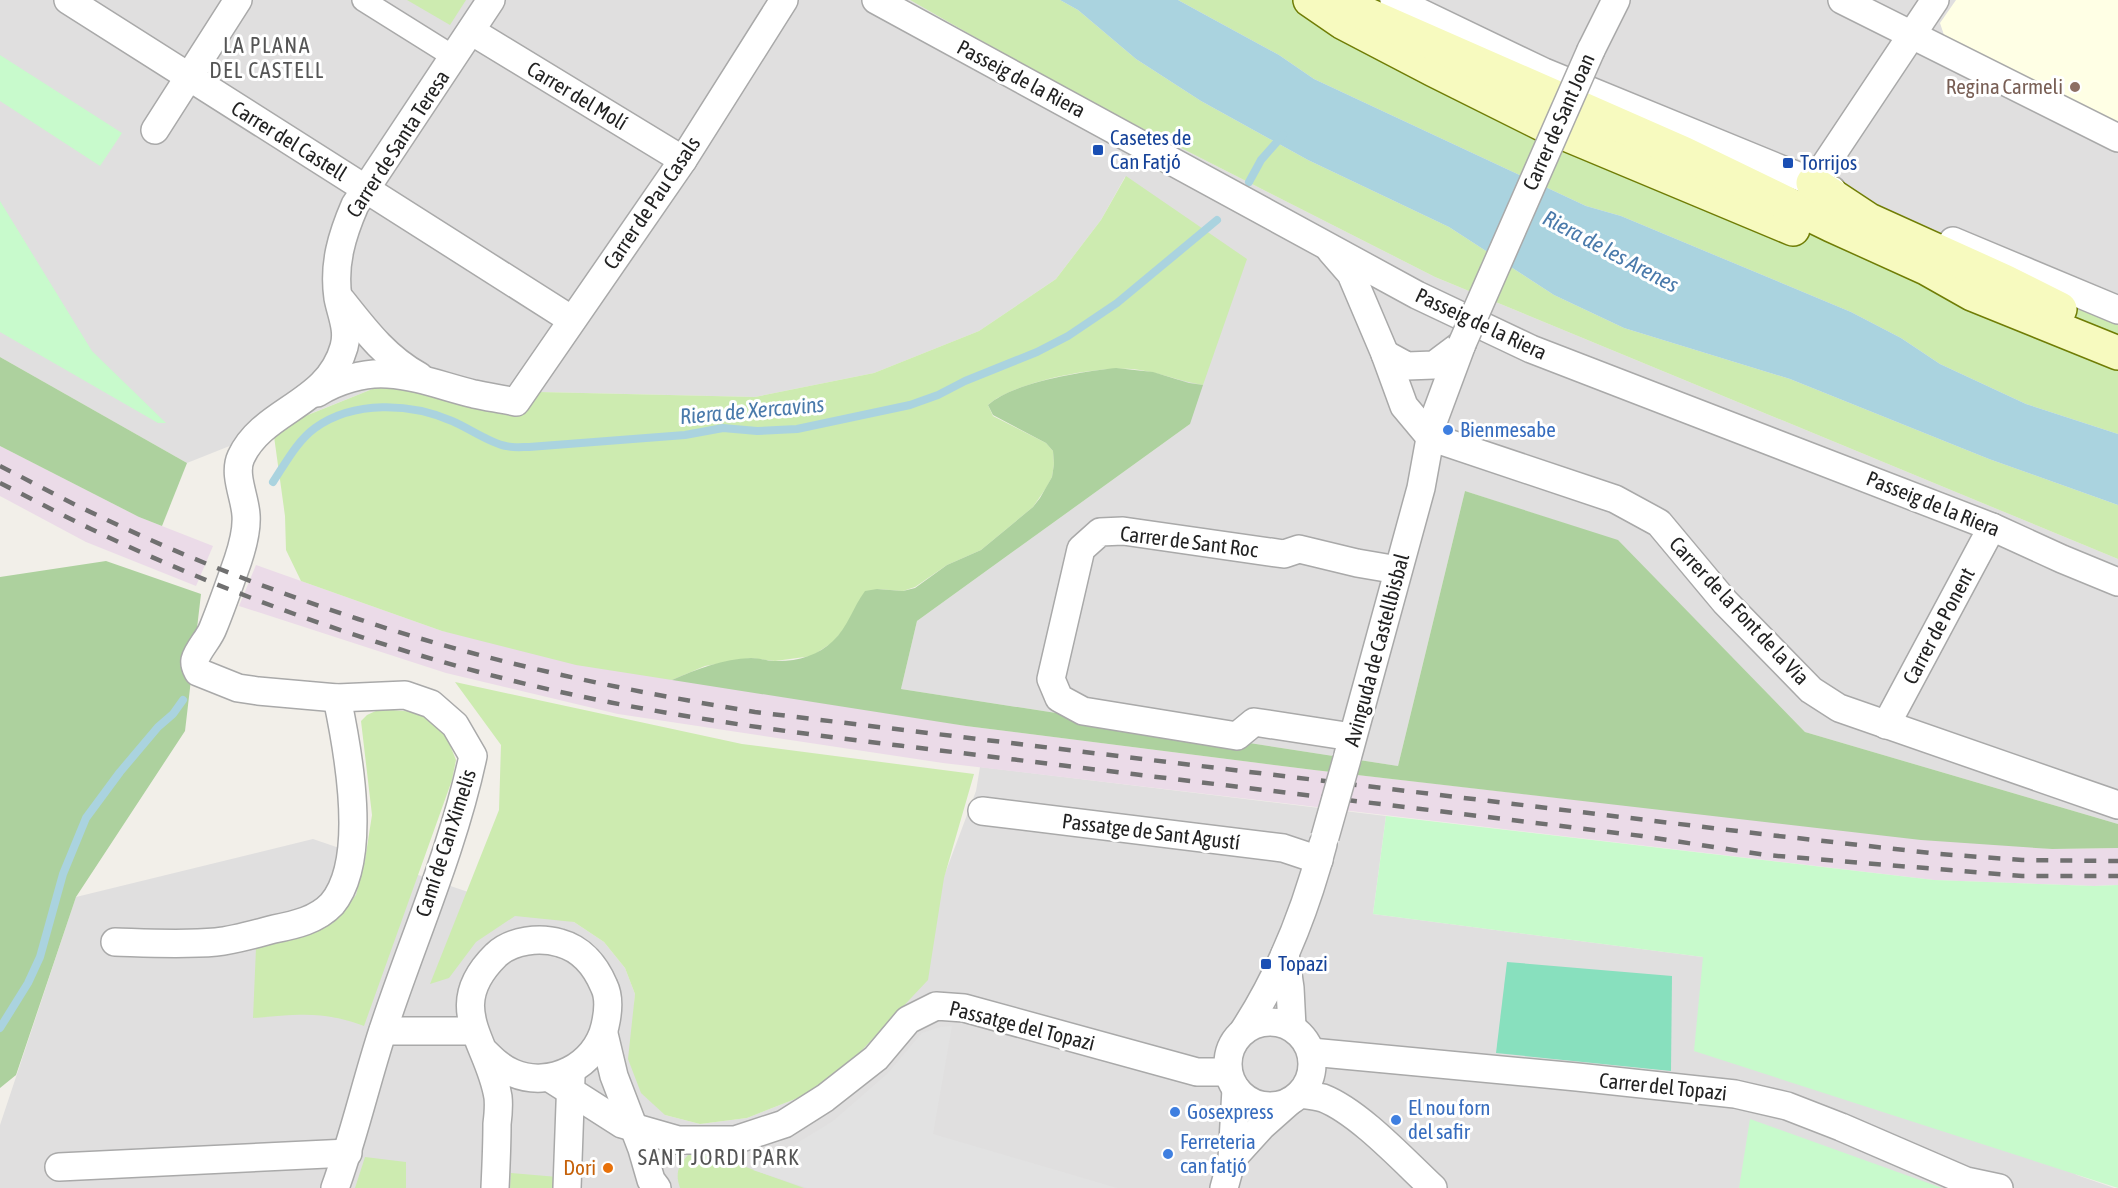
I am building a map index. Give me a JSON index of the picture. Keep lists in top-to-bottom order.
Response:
{
  "streets": {
    "street": [
      "Passeig de la Riera",
      "Carrer del Molí",
      "Carrer de Sant Joan",
      "Carrer del Castell",
      "Carrer de Santa Teresa",
      "Carrer de Pau Casals",
      "Carrer de Sant Roc",
      "Carrer de la Font de la Via",
      "Carrer de Ponent",
      "Avinguda de Castellbisbal",
      "Passatge de Sant Agustí",
      "Camí de Can Ximelis",
      "Passatge del Topazi",
      "Carrer del Topazi"
    ]
  },
  "crossings": [
    ["Passeig de la Riera", "Carrer de Ponent"],
    ["Carrer del Molí", "Carrer de Santa Teresa"],
    ["Carrer del Molí", "Carrer de Pau Casals"],
    ["Carrer de Sant Joan", "Avinguda de Castellbisbal"],
    ["Carrer del Castell", "Carrer de Santa Teresa"],
    ["Carrer del Castell", "Carrer de Pau Casals"],
    ["Carrer de Santa Teresa", "Camí de Can Ximelis"],
    ["Carrer de Sant Roc", "Avinguda de Castellbisbal"],
    ["Carrer de la Font de la Via", "Carrer de Ponent"],
    ["Carrer de la Font de la Via", "Avinguda de Castellbisbal"],
    ["Avinguda de Castellbisbal", "Passatge de Sant Agustí"],
    ["Passatge del Topazi", "Carrer del Topazi"]
  ],
  "districts": ["LA PLANA DEL CASTELL", "SANT JORDI PARK"],
  "water": ["Riera de les Arenes", "Riera de Xercavins"],
  "places": {
    "other": [
      "Regina Carmeli",
      "Bienmesabe",
      "Gosexpress",
      "El nou forn del safir",
      "Ferreteria can fatjó",
      "Dori"
    ],
    "transit": ["Casetes de Can Fatjó", "Torrijos", "Topazi"]
  }
}
